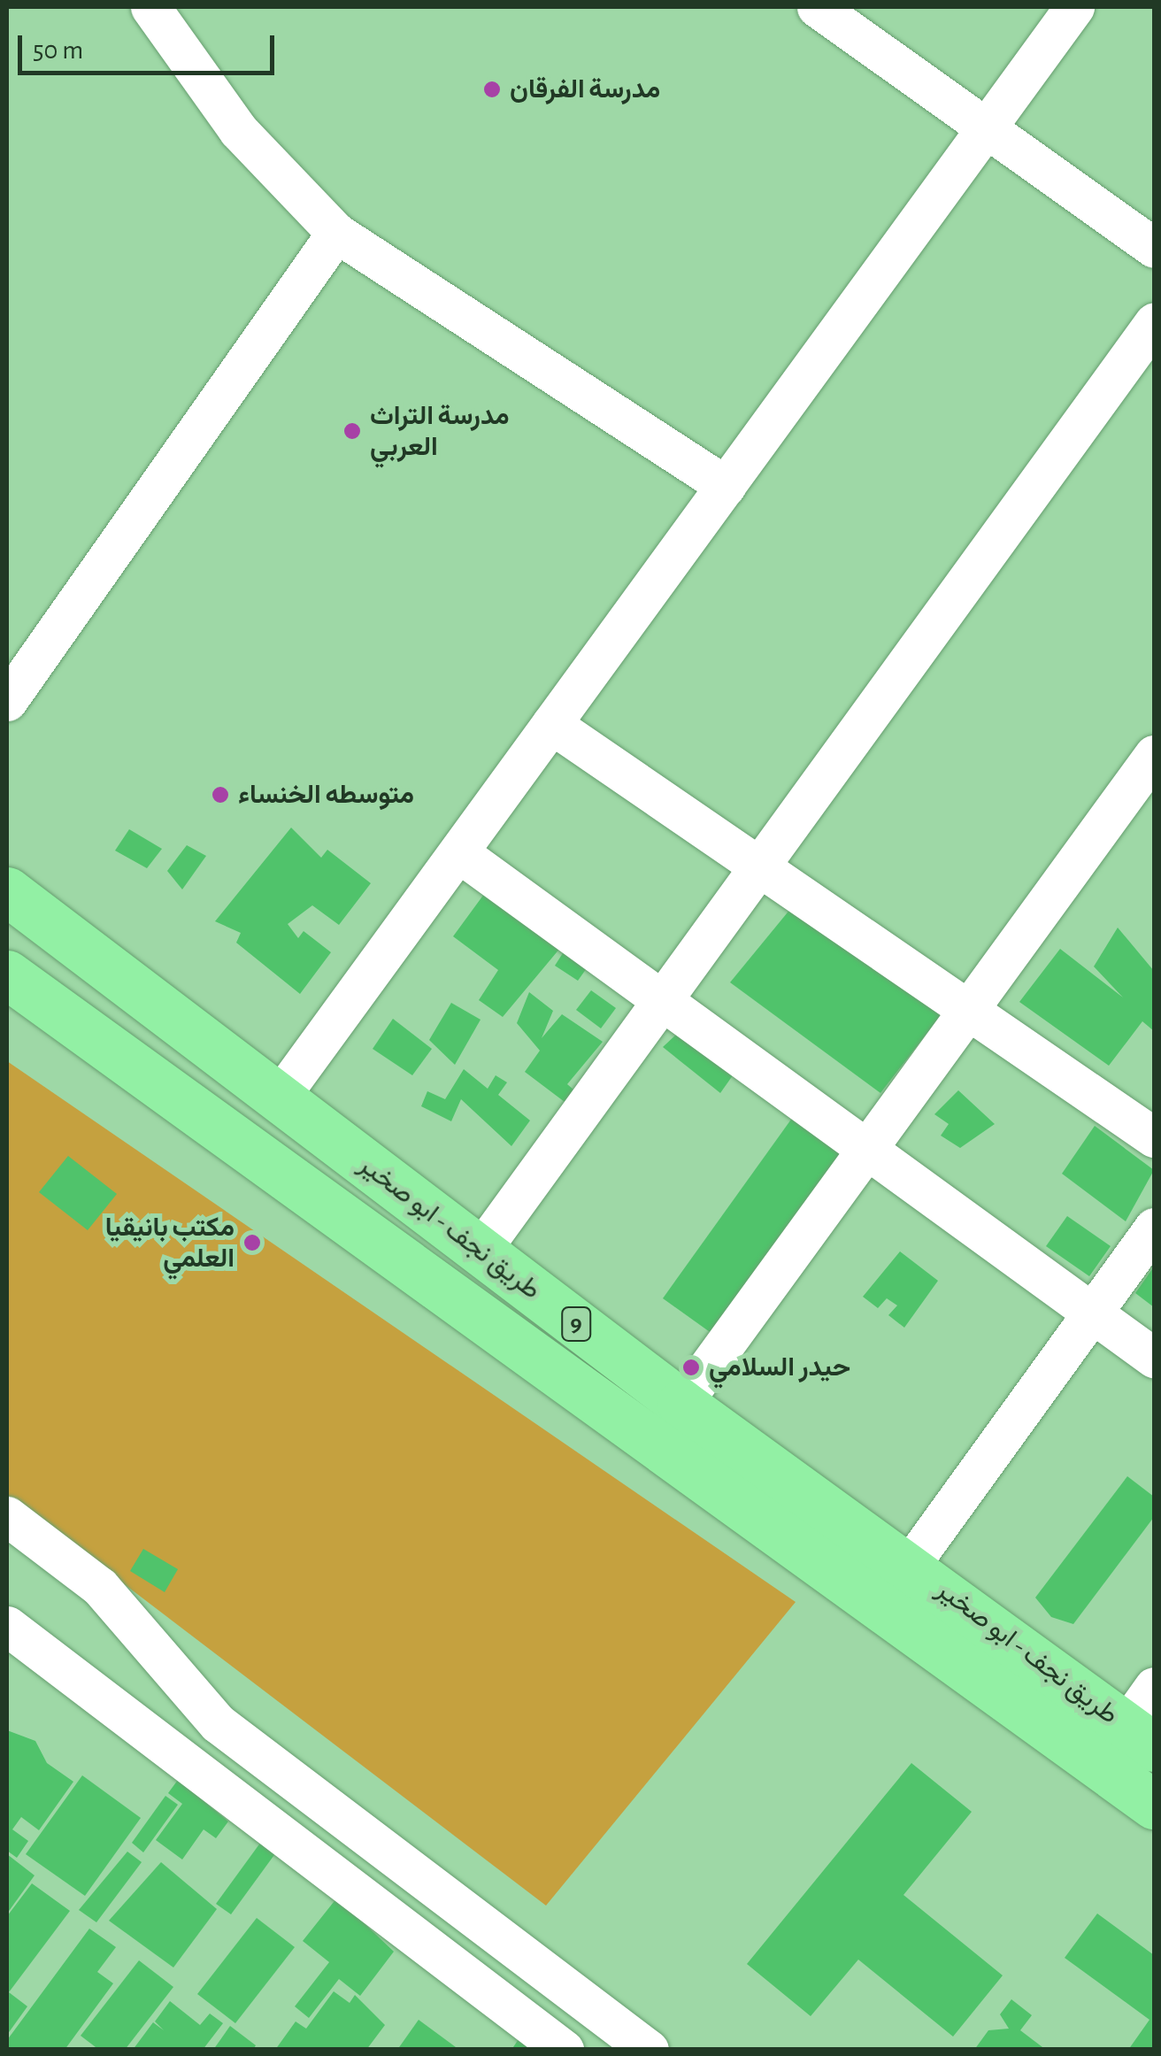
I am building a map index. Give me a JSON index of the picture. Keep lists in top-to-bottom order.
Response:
{
  "streets": {
    "highway": ["طريق نجف - ابو صخير", "9"]
  },
  "places": [
    "مدرسة الفرقان",
    "مدرسة التراث العربي",
    "متوسطه الخنساء",
    "مكتب بانيقيا العلمي",
    "حيدر السلامي"
  ],
  "scale_bar": "50 m"
}
